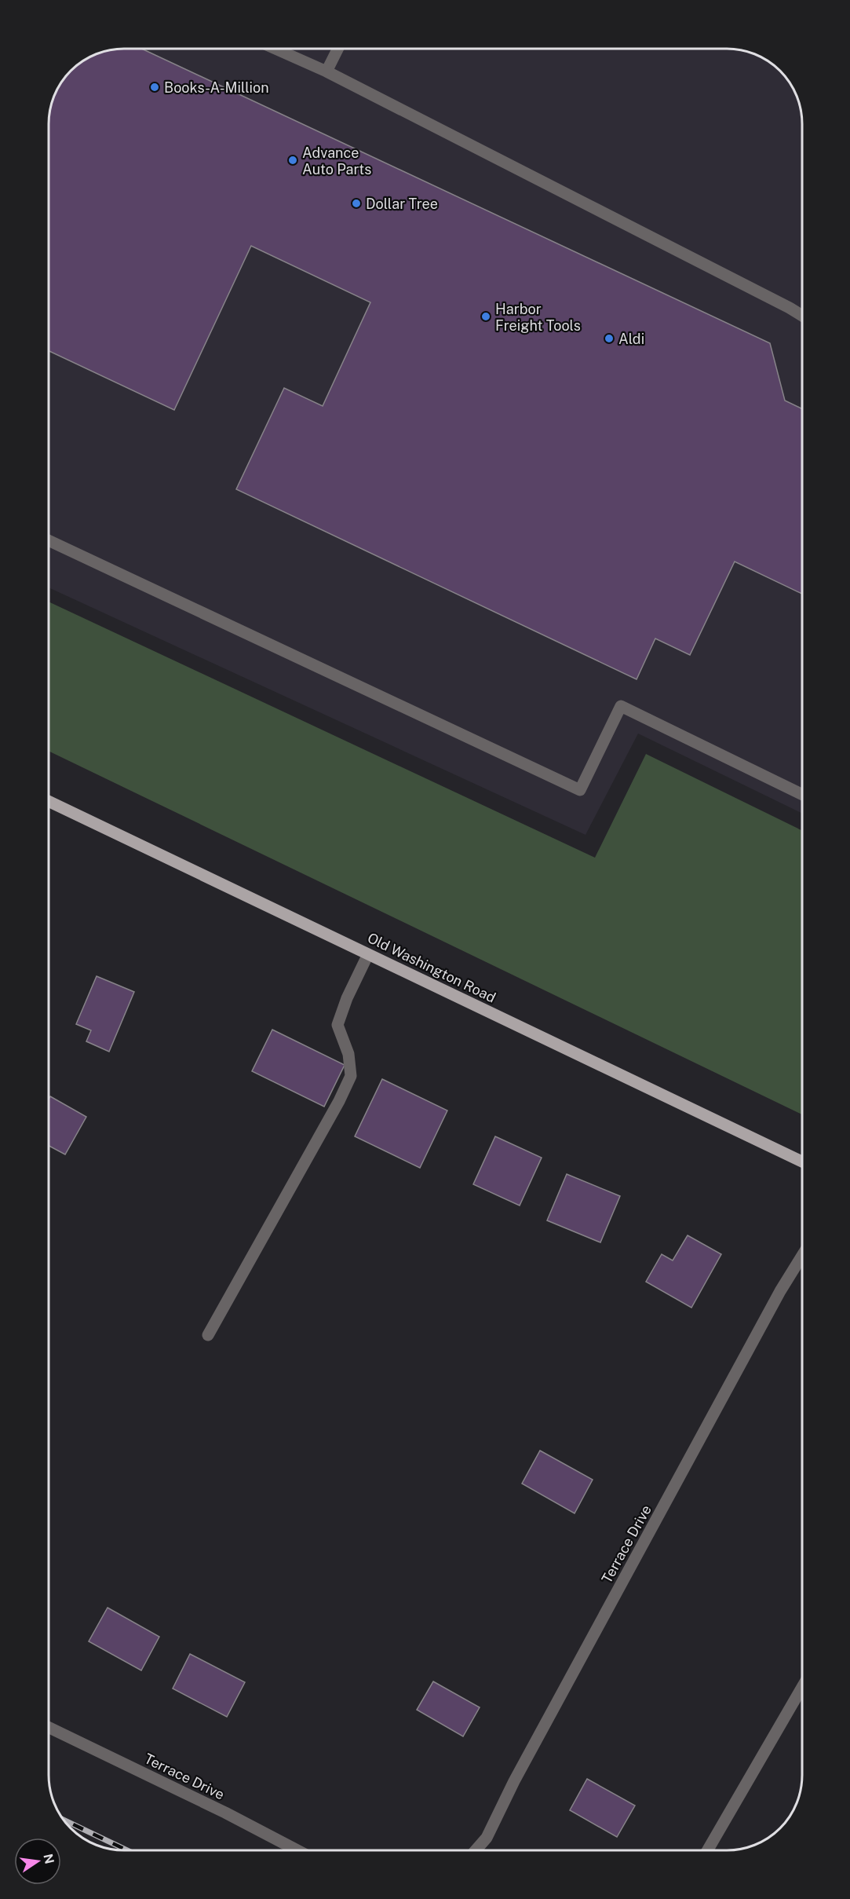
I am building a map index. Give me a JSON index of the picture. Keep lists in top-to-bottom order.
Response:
{
  "streets": {
    "main road": ["Old Washington Road"],
    "street": ["Terrace Drive"]
  },
  "places": [
    "Books-A-Million",
    "Advance Auto Parts",
    "Dollar Tree",
    "Harbor Freight Tools",
    "Aldi"
  ],
  "north": "right"
}
